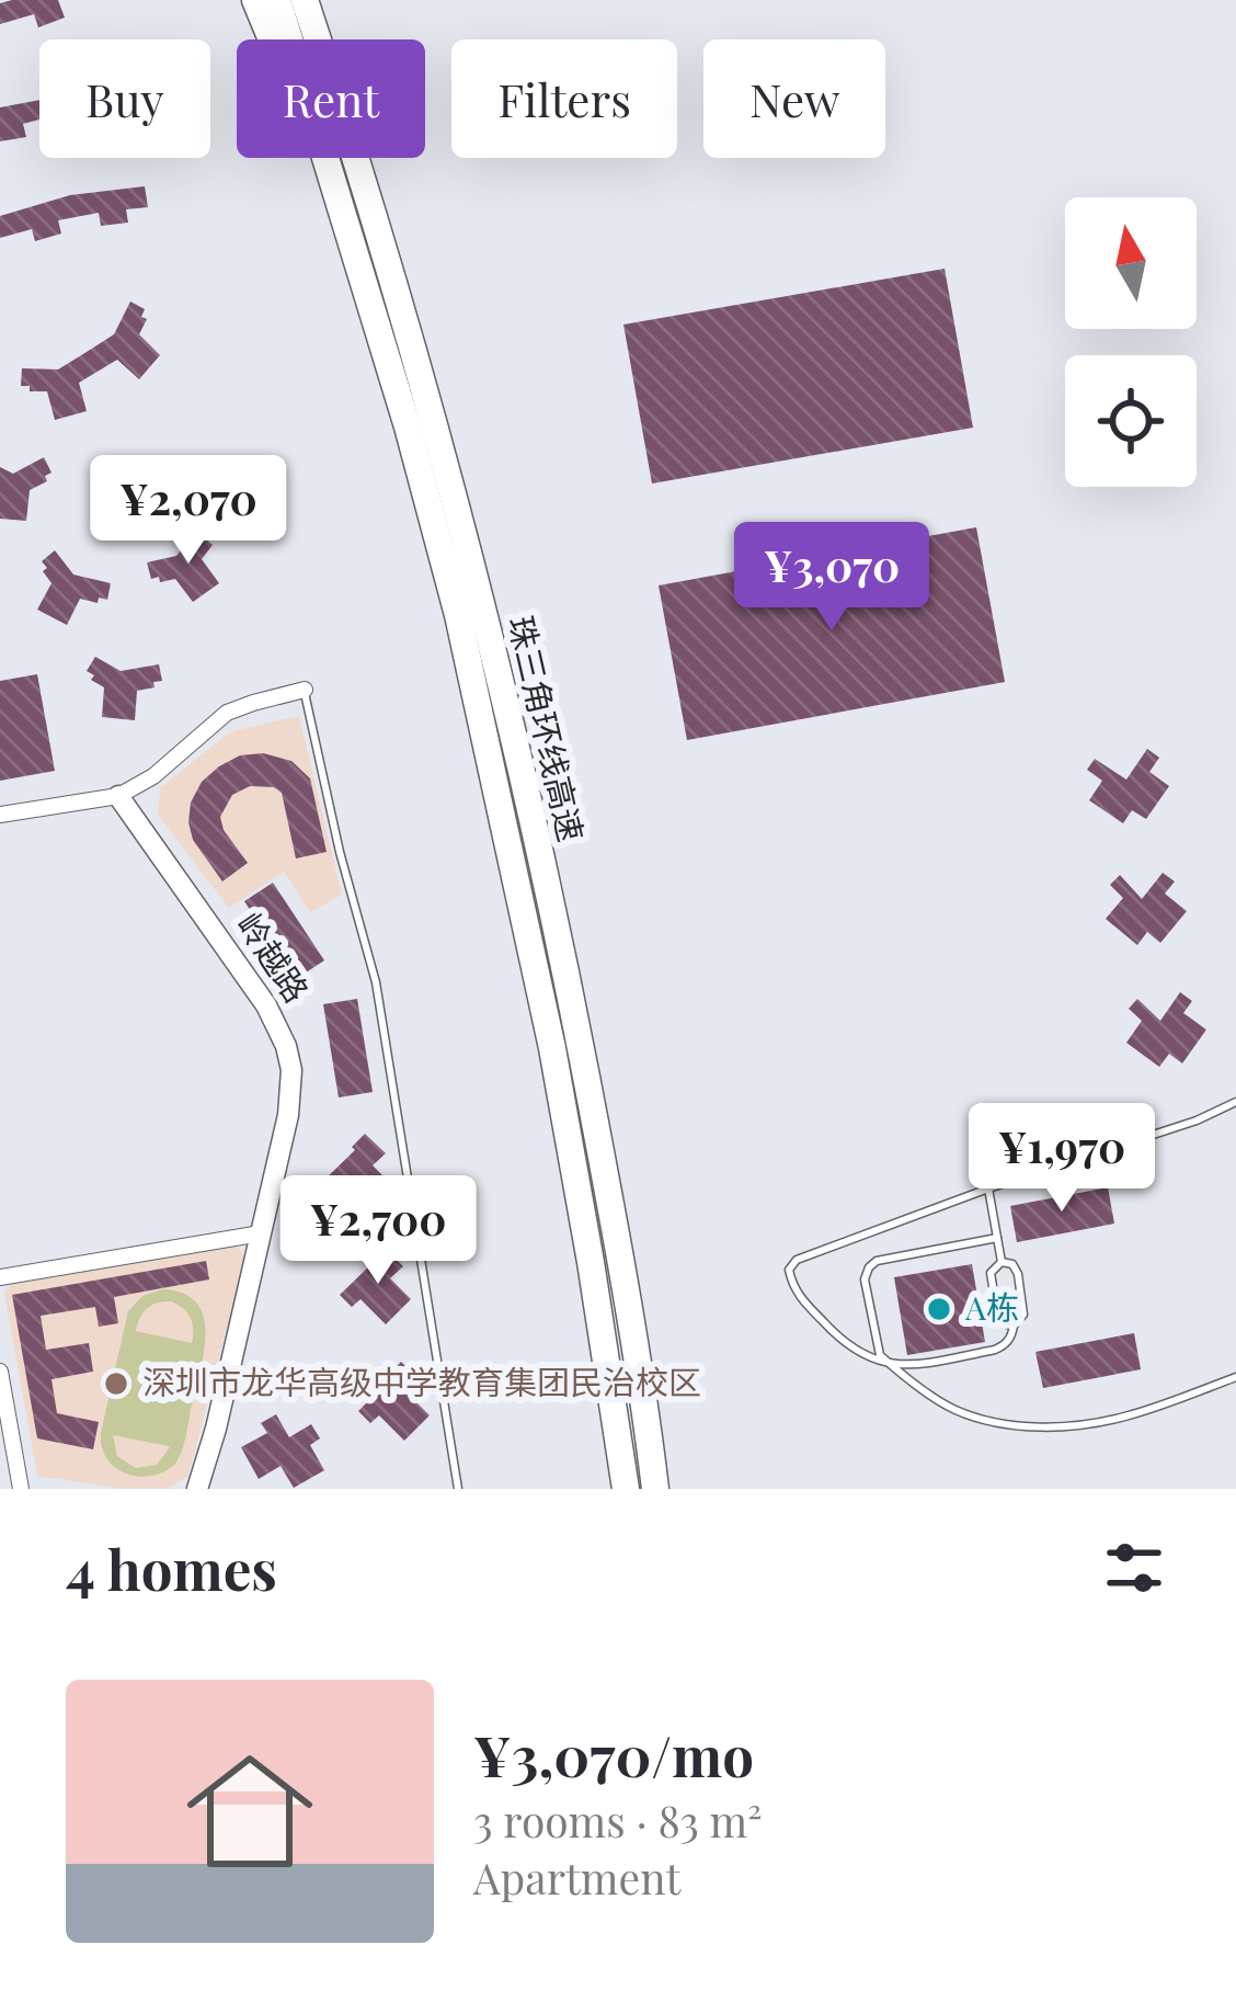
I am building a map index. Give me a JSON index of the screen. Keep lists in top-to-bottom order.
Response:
{
  "streets": {
    "highway": ["珠三角环线高速"],
    "street": ["岭越路"]
  },
  "places": ["A栋", "深圳市龙华高级中学教育集团民治校区"],
  "north": "top",
  "page": {
    "chip": [
      "Buy",
      "Rent",
      "Filters",
      "New"
    ],
    "price": [
      "¥2,070",
      "¥3,070",
      "¥1,970",
      "¥2,700"
    ],
    "heading": "4 homes",
    "list": [
      {
        "name": "¥3,070/mo",
        "note": "3 rooms · 83 m² · Apartment"
      }
    ]
  }
}
